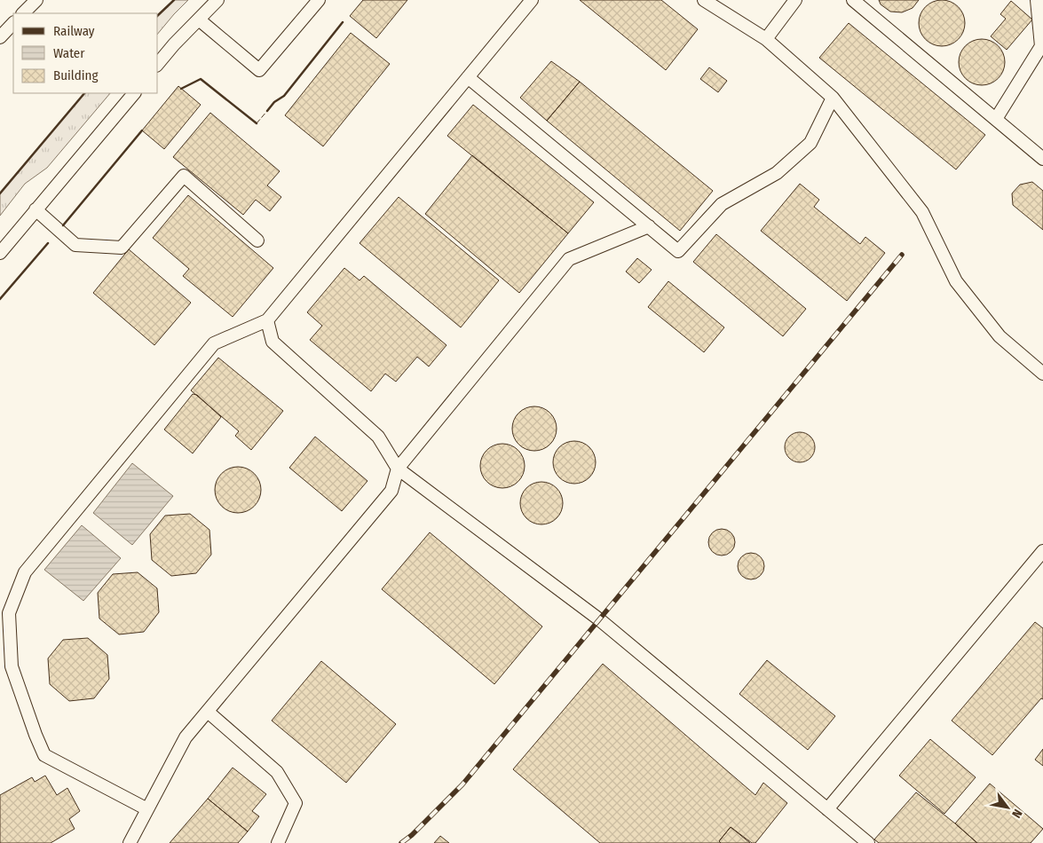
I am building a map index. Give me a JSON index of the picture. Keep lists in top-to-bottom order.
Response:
{
  "legend": ["Railway", "Water", "Building"],
  "north": "bottom right"
}
